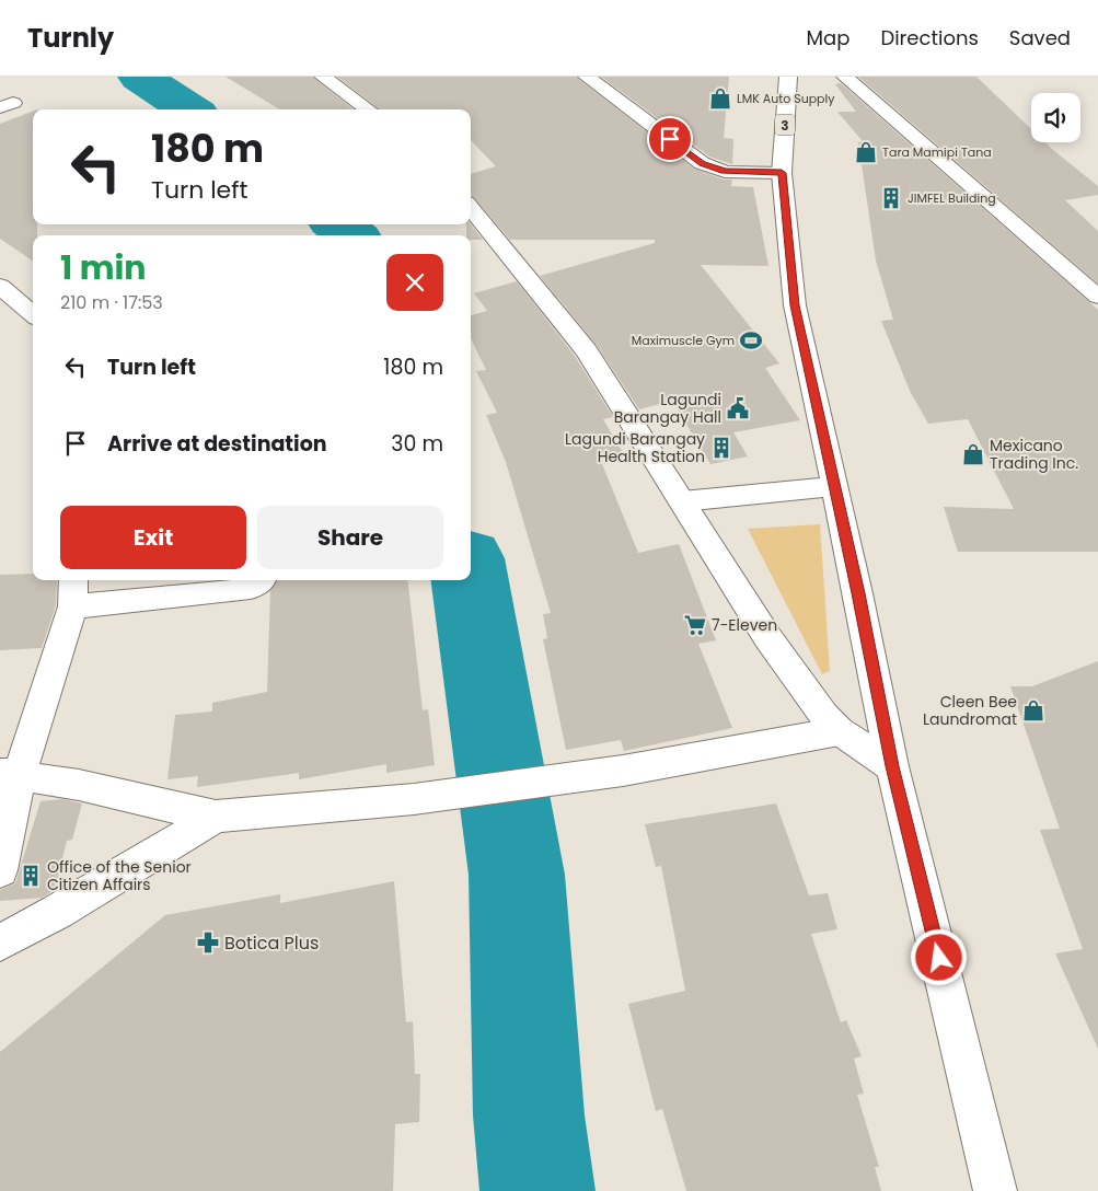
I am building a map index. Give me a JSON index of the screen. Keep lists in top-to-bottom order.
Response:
{
  "streets": {
    "main road": ["3"]
  },
  "places": {
    "shop": [
      "LMK Auto Supply",
      "Tara Mamipi Tana",
      "Mexicano Trading Inc.",
      "Cleen Bee Laundromat"
    ],
    "building": ["JIMFEL Building", "Lagundi Barangay Health Station", "Office of the Senior Citizen Affairs"],
    "sports": ["Maximuscle Gym"],
    "public building": ["Lagundi Barangay Hall"],
    "supermarket": ["7-Eleven"],
    "pharmacy": ["Botica Plus"]
  },
  "page": {
    "header": "Turnly",
    "nav": ["Map", "Directions", "Saved"],
    "turn": ["180 m", "Turn left"],
    "heading": ["1 min", "210 m · 17:53"],
    "list": [
      {
        "name": "Turn left",
        "value": "180 m"
      },
      {
        "name": "Arrive at destination",
        "value": "30 m"
      }
    ],
    "buttons": ["Exit", "Share"]
  }
}
